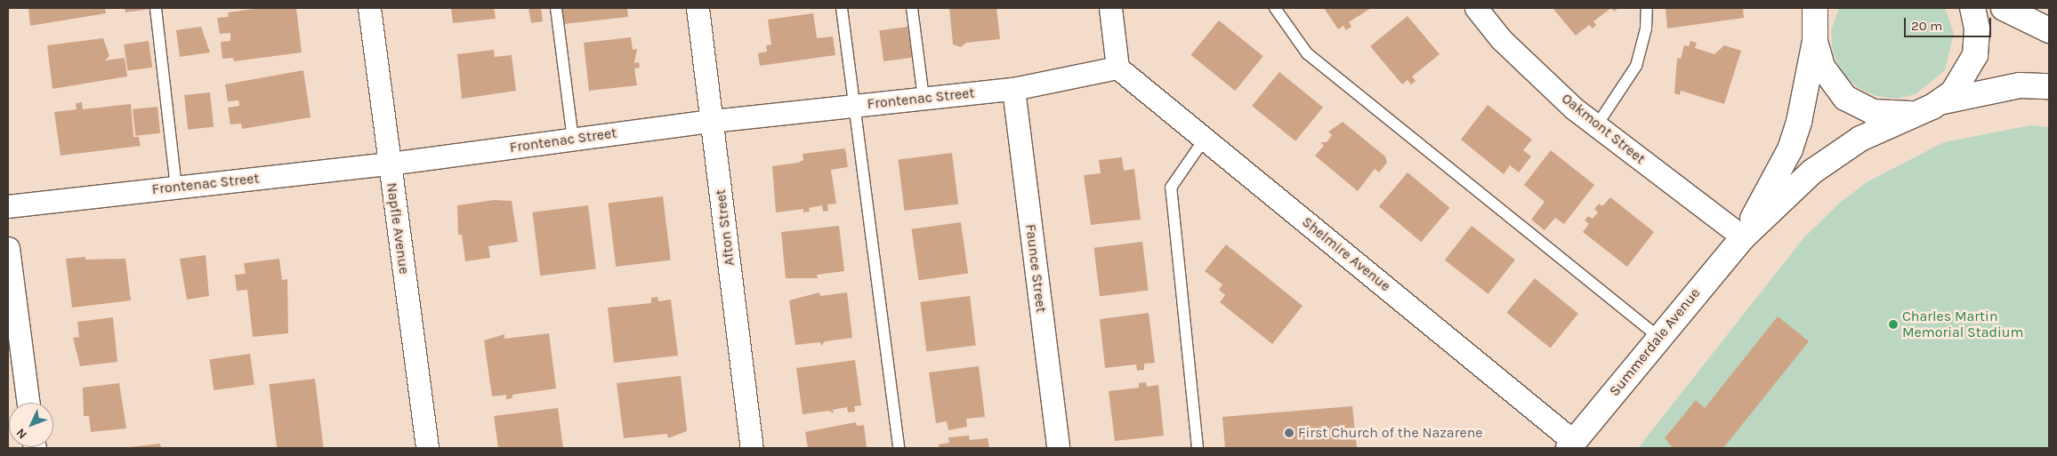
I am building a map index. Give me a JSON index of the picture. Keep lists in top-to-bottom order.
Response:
{
  "streets": {
    "street": [
      "Frontenac Street",
      "Oakmont Street",
      "Afton Street",
      "Napfle Avenue",
      "Shelmire Avenue",
      "Faunce Street",
      "Summerdale Avenue"
    ]
  },
  "crossings": [
    ["Frontenac Street", "Afton Street"],
    ["Frontenac Street", "Napfle Avenue"],
    ["Frontenac Street", "Shelmire Avenue"],
    ["Frontenac Street", "Faunce Street"],
    ["Oakmont Street", "Summerdale Avenue"],
    ["Shelmire Avenue", "Summerdale Avenue"]
  ],
  "places": ["Charles Martin Memorial Stadium", "First Church of the Nazarene"],
  "scale_bar": "20 m",
  "north": "bottom left"
}
